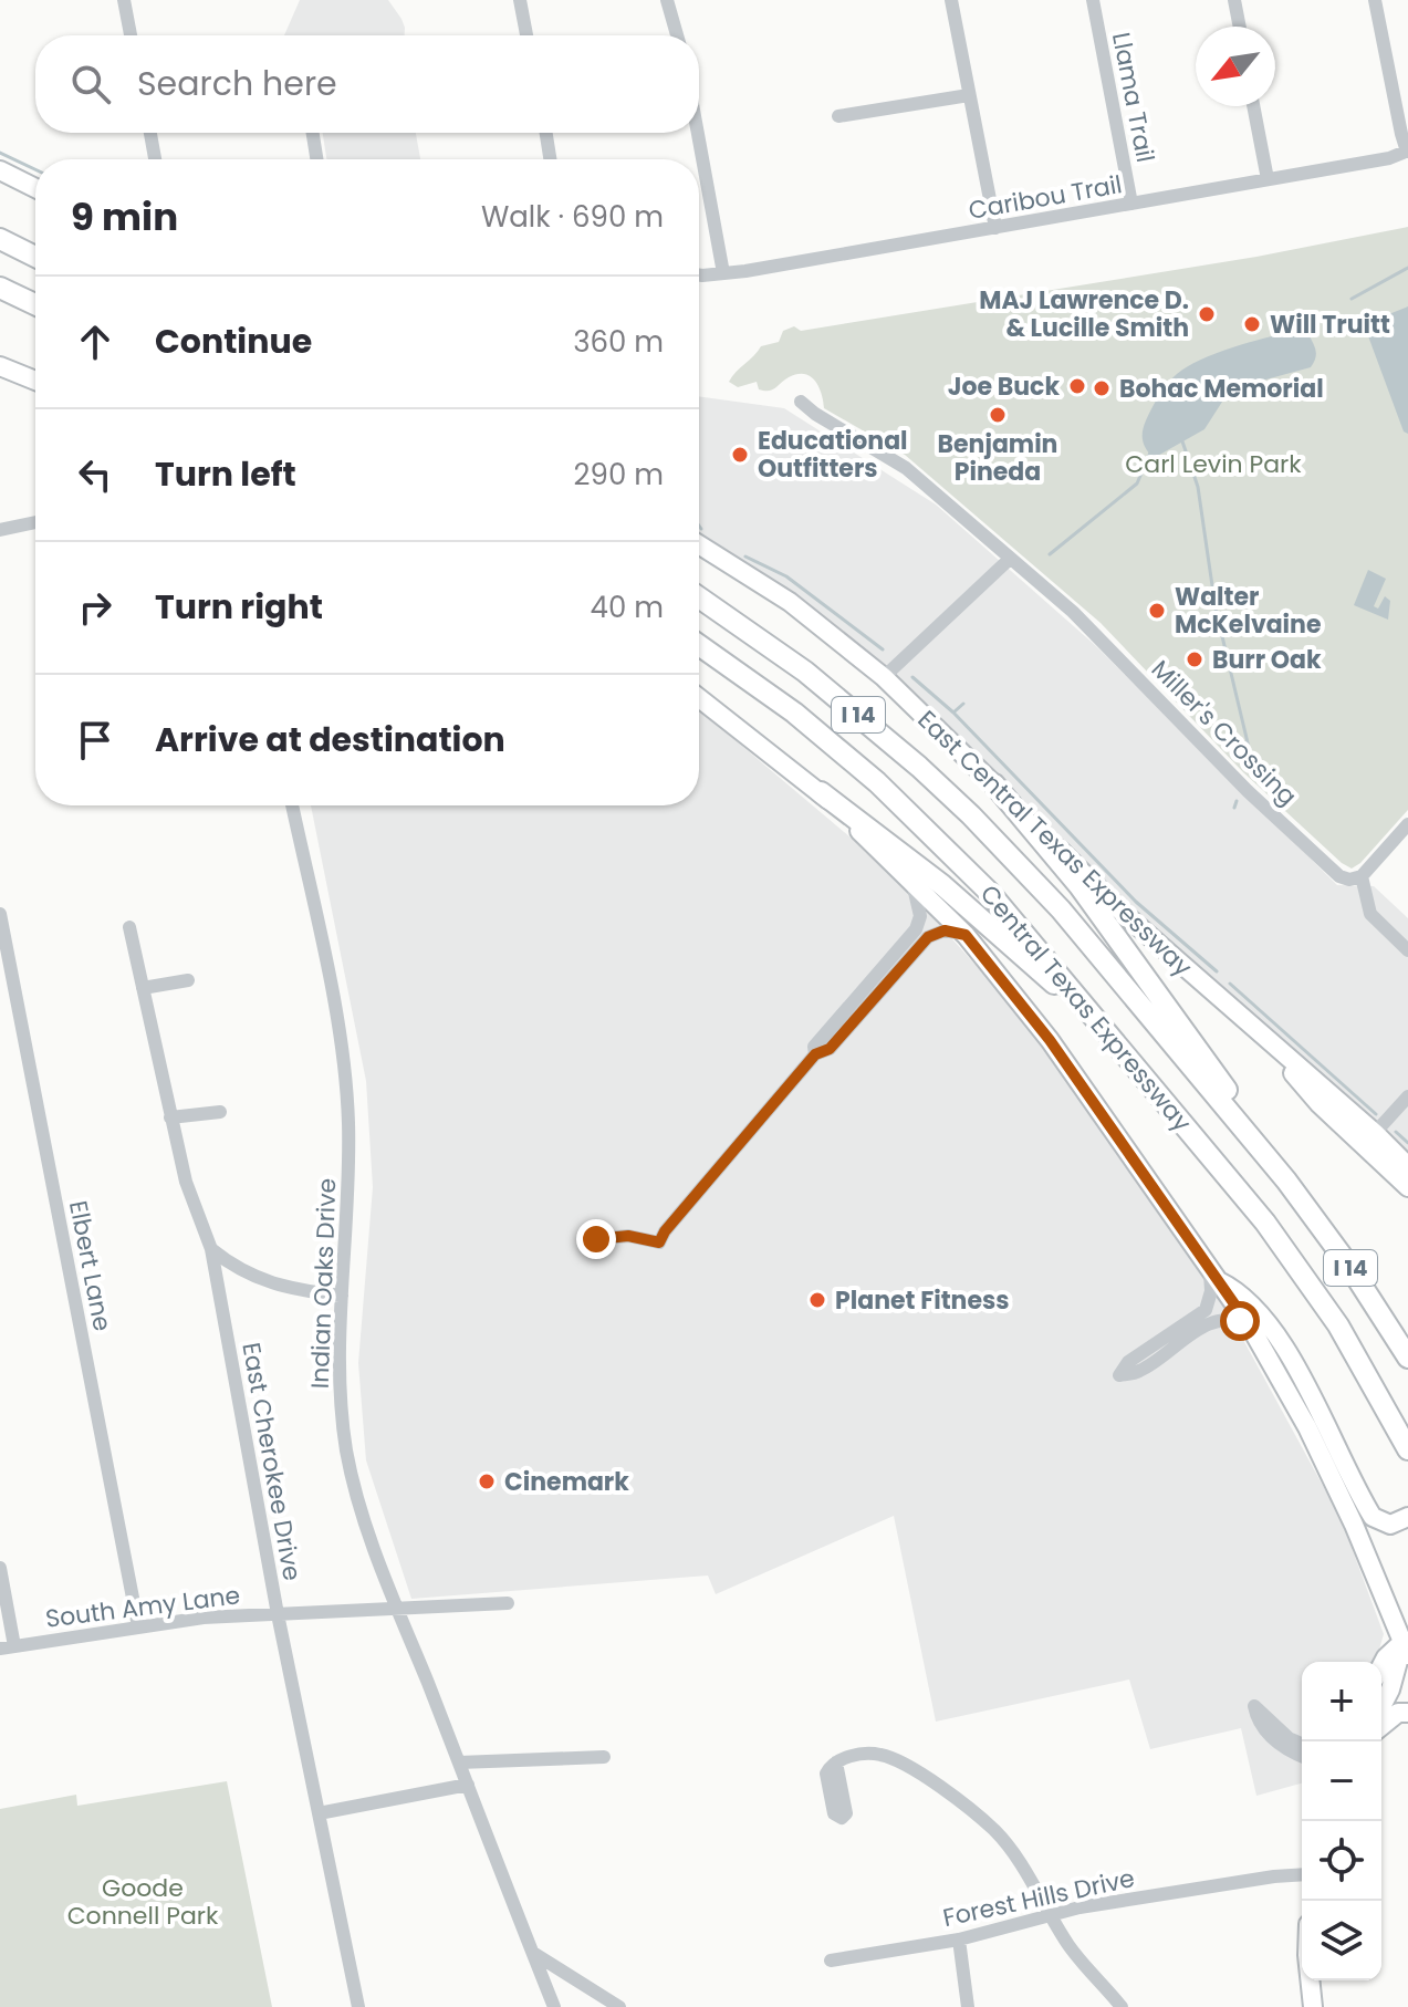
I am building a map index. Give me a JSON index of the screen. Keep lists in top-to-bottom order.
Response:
{
  "streets": {
    "highway": ["I 14", "Central Texas Expressway"],
    "main road": ["East Central Texas Expressway"],
    "street": [
      "Llama Trail",
      "Caribou Trail",
      "Miller's Crossing",
      "Elbert Lane",
      "Indian Oaks Drive",
      "East Cherokee Drive",
      "South Amy Lane",
      "Forest Hills Drive"
    ]
  },
  "crossings": [
    ["Llama Trail", "Caribou Trail"],
    ["Elbert Lane", "South Amy Lane"],
    ["Indian Oaks Drive", "South Amy Lane"],
    ["East Cherokee Drive", "South Amy Lane"]
  ],
  "parks": ["Carl Levin Park", "Goode Connell Park"],
  "places": [
    "MAJ Lawrence D. & Lucille Smith",
    "Will Truitt",
    "Joe Buck",
    "Bohac Memorial",
    "Benjamin Pineda",
    "Educational Outfitters",
    "Walter McKelvaine",
    "Burr Oak",
    "Planet Fitness",
    "Cinemark"
  ],
  "north": "bottom left",
  "page": {
    "search": "Search here",
    "heading": ["9 min", "Walk · 690 m"],
    "list": [
      ["Continue", "360 m"],
      ["Turn left", "290 m"],
      ["Turn right", "40 m"],
      "Arrive at destination"
    ],
    "map_buttons": ["+", "−"]
  }
}
